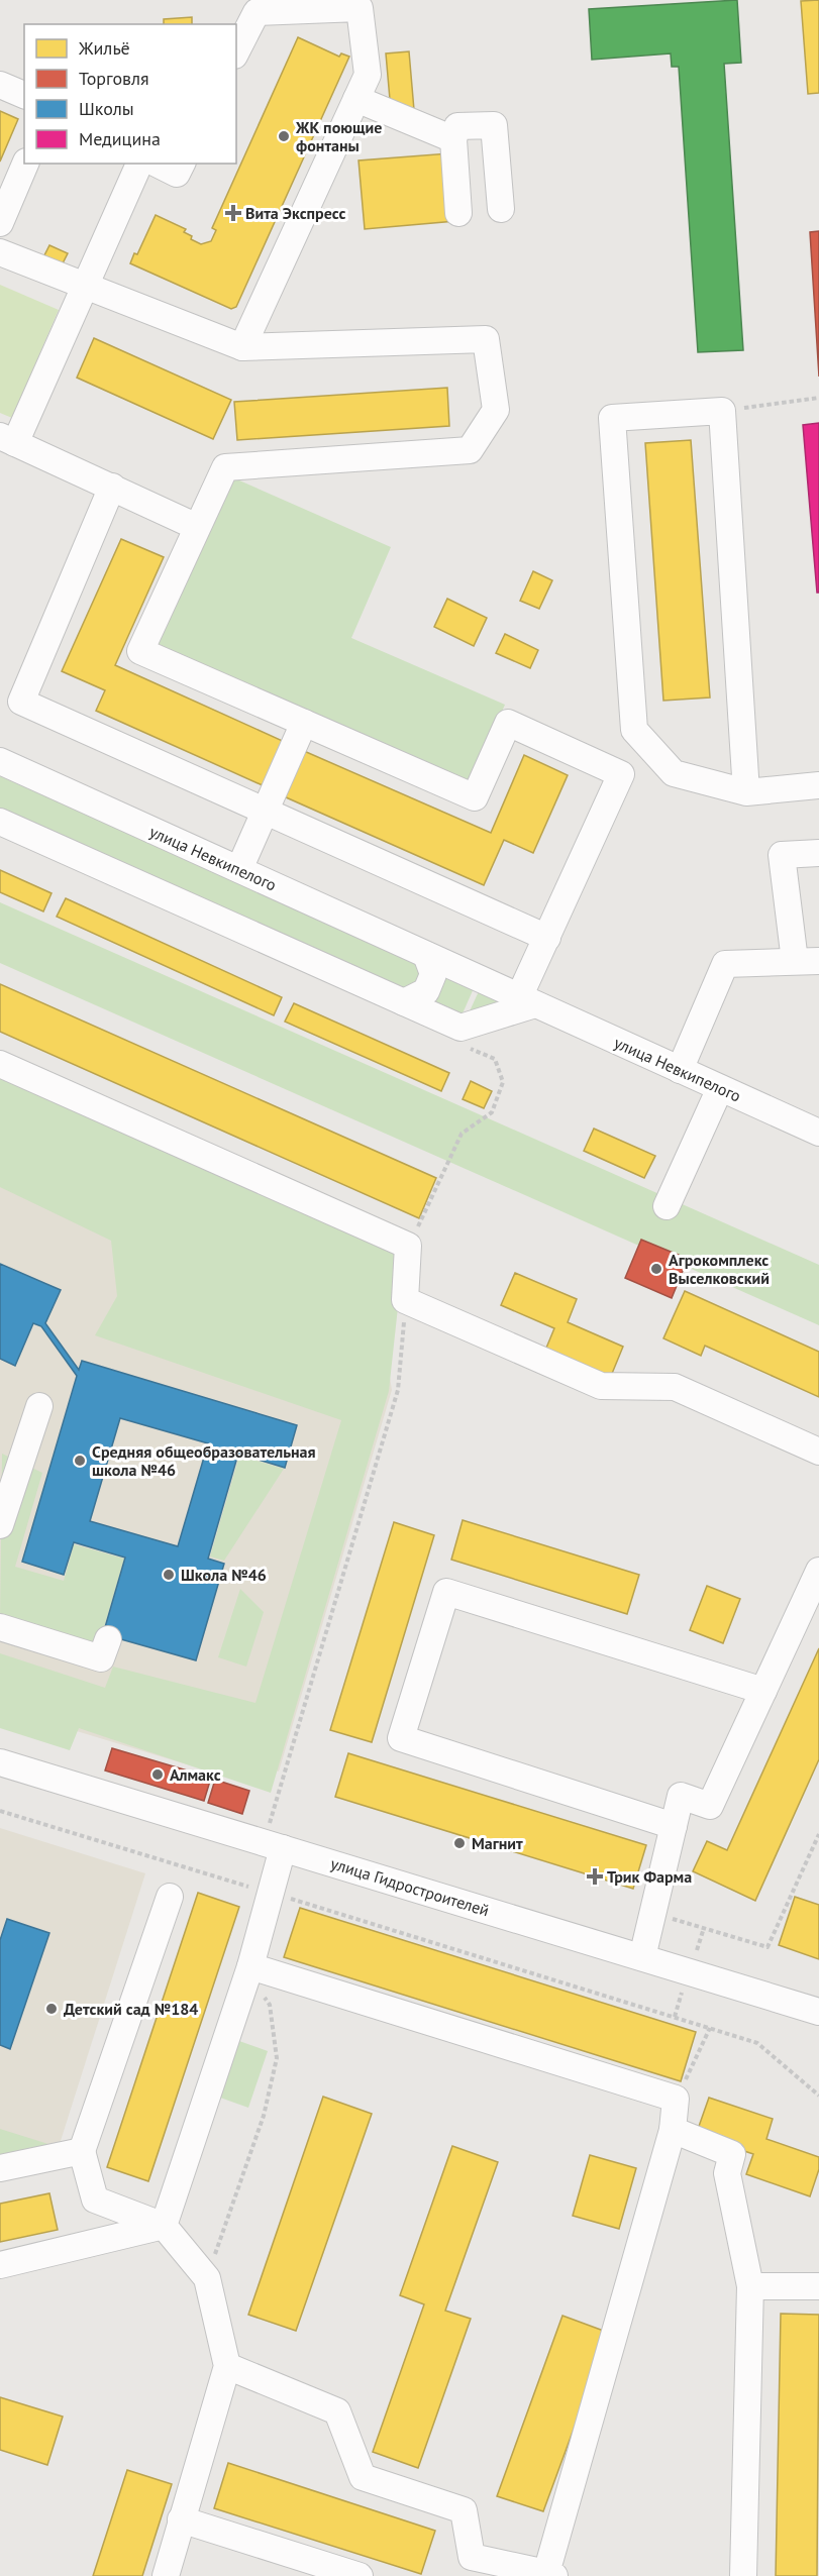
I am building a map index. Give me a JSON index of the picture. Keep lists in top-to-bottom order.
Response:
{
  "streets": {
    "street": ["улица Невкипелого", "улица Гидростроителей"]
  },
  "places": {
    "other": [
      "ЖК поющие фонтаны",
      "Агрокомплекс Выселковский",
      "Средняя общеобразовательная школа №46",
      "Школа №46",
      "Алмакс",
      "Магнит",
      "Детский сад №184"
    ],
    "health": ["Вита Экспресс", "Трик Фарма"]
  },
  "legend": [
    "Жильё",
    "Торговля",
    "Школы",
    "Медицина"
  ]
}
